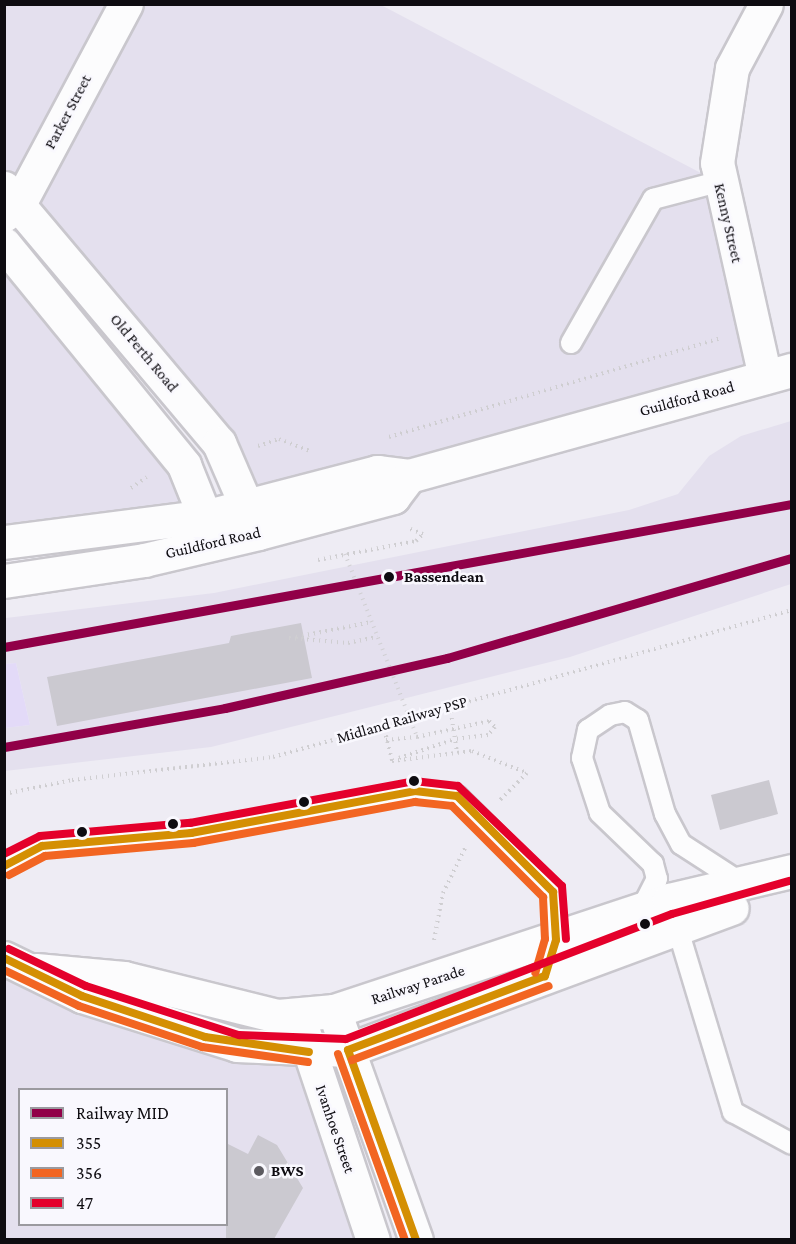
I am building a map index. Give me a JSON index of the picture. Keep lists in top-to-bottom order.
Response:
{
  "streets": {
    "main road": [
      "Parker Street",
      "Kenny Street",
      "Old Perth Road",
      "Guildford Road",
      "Railway Parade",
      "Ivanhoe Street"
    ],
    "path": ["Midland Railway PSP"]
  },
  "crossings": [
    ["Parker Street", "Old Perth Road"],
    ["Kenny Street", "Guildford Road"],
    ["Old Perth Road", "Guildford Road"],
    ["Railway Parade", "Ivanhoe Street"]
  ],
  "places": ["Bassendean", "BWS"],
  "lines": [
    "rail line MID",
    "transit line 47",
    "transit line 355",
    "transit line 356"
  ],
  "legend": [
    "Railway MID",
    "355",
    "356",
    "47"
  ]
}
